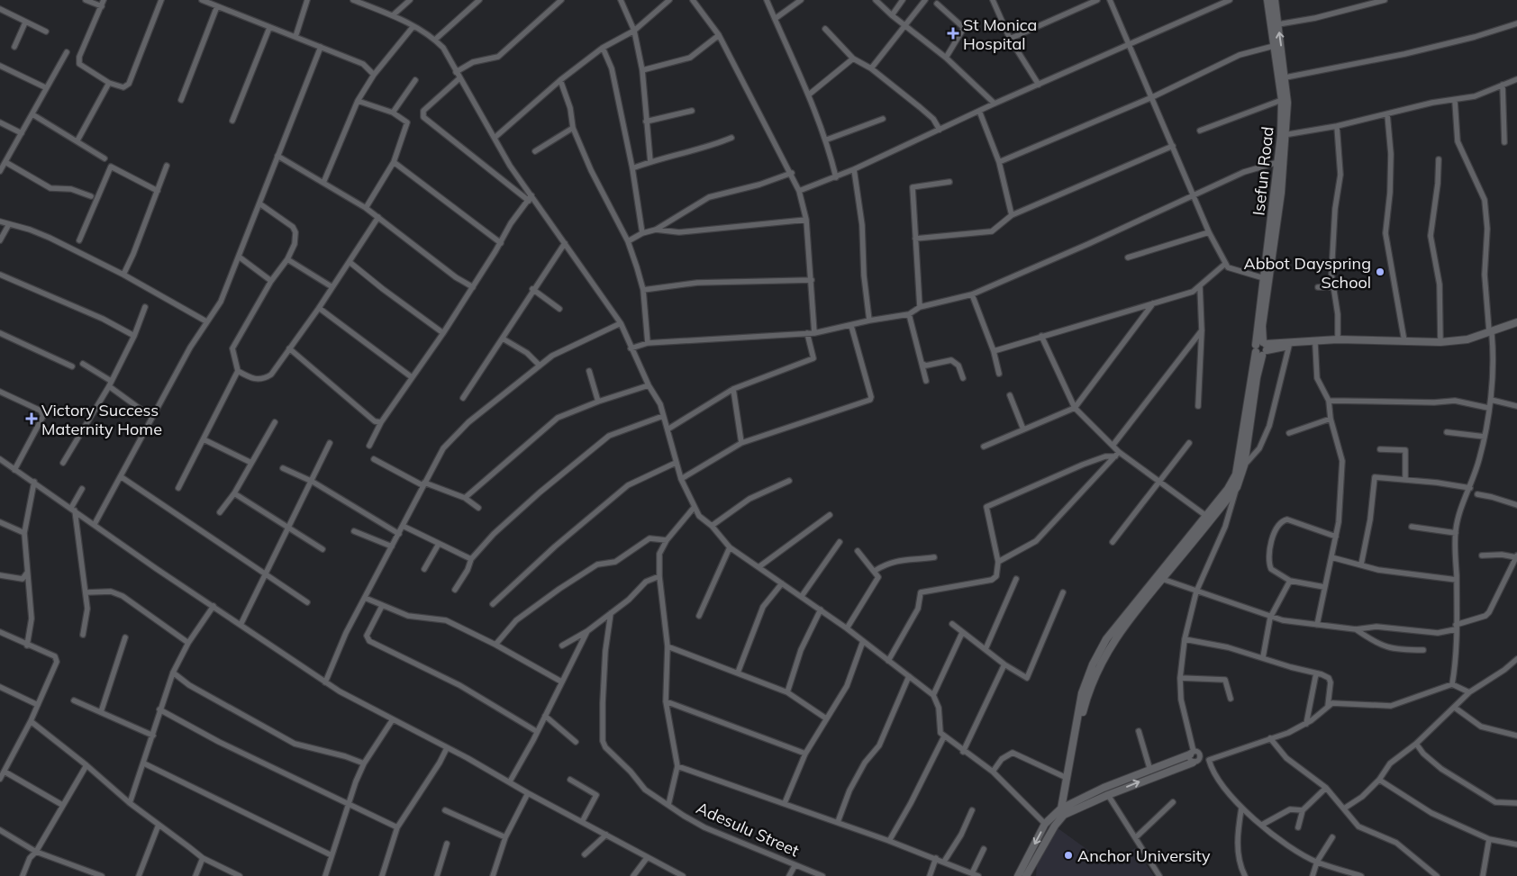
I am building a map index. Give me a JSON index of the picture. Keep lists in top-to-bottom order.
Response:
{
  "streets": {
    "street": ["Isefun Road", "Adesulu Street"]
  },
  "places": {
    "health": ["St Monica Hospital", "Victory Success Maternity Home"],
    "other": ["Abbot Dayspring School", "Anchor University"]
  }
}
